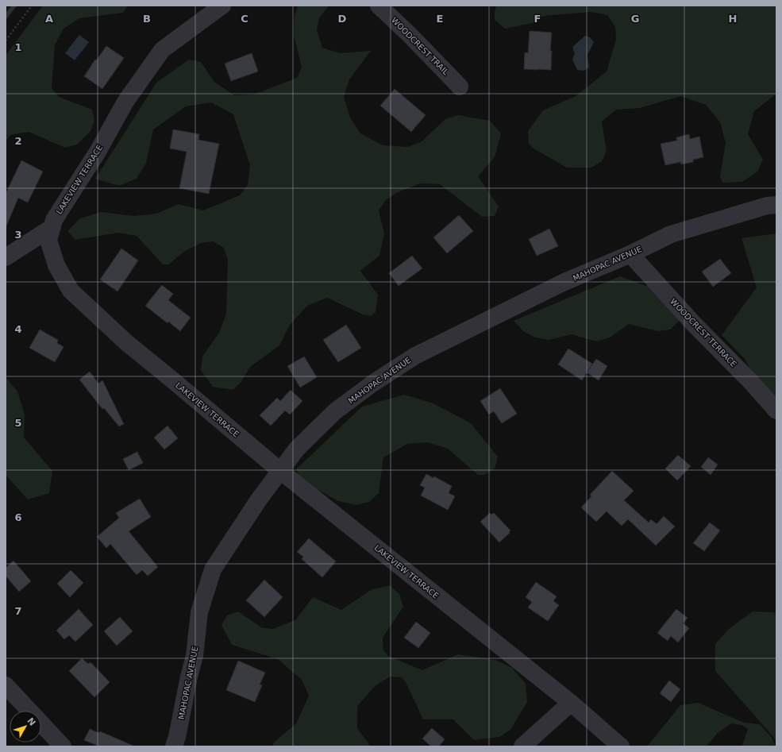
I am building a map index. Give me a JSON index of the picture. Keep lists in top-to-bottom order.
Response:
{
  "streets": {
    "street": [
      "WOODCREST TRAIL",
      "LAKEVIEW TERRACE",
      "MAHOPAC AVENUE",
      "WOODCREST TERRACE"
    ]
  },
  "crossings": [
    ["LAKEVIEW TERRACE", "MAHOPAC AVENUE"],
    ["MAHOPAC AVENUE", "WOODCREST TERRACE"]
  ],
  "north": "top right",
  "grid": {
    "columns": [
      "A",
      "B",
      "C",
      "D",
      "E",
      "F",
      "G",
      "H"
    ],
    "rows": [
      "1",
      "2",
      "3",
      "4",
      "5",
      "6",
      "7"
    ]
  }
}
